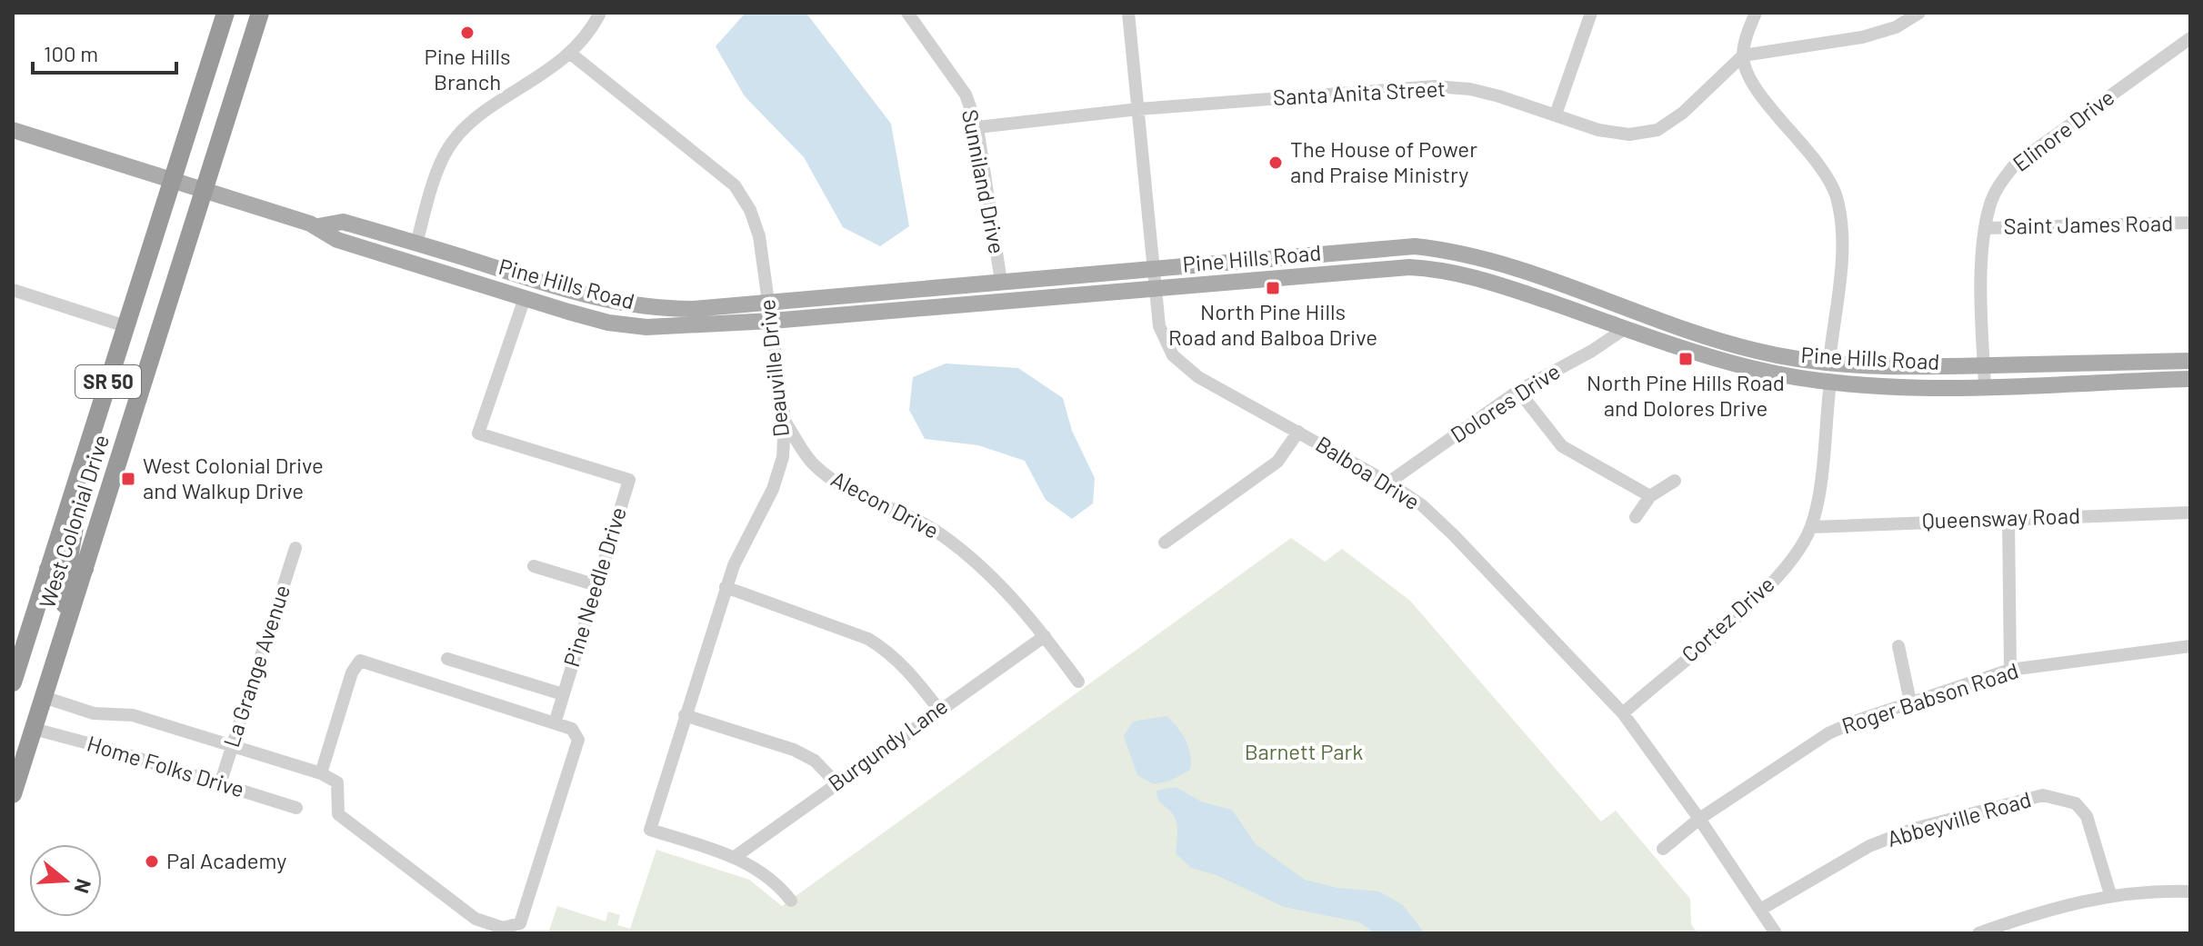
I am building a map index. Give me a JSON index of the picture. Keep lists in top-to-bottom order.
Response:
{
  "streets": {
    "highway": ["SR 50", "West Colonial Drive"],
    "main road": ["Pine Hills Road"],
    "street": [
      "Santa Anita Street",
      "Elinore Drive",
      "Sunniland Drive",
      "Saint James Road",
      "Deauville Drive",
      "Dolores Drive",
      "Balboa Drive",
      "Alecon Drive",
      "Queensway Road",
      "Pine Needle Drive",
      "Cortez Drive",
      "La Grange Avenue",
      "Roger Babson Road",
      "Burgundy Lane",
      "Home Folks Drive",
      "Abbeyville Road"
    ]
  },
  "crossings": [
    ["Santa Anita Street", "Sunniland Drive"],
    ["Santa Anita Street", "Balboa Drive"],
    ["Elinore Drive", "Saint James Road"],
    ["Elinore Drive", "Pine Hills Road"],
    ["Sunniland Drive", "Pine Hills Road"],
    ["Pine Hills Road", "Deauville Drive"],
    ["Pine Hills Road", "Dolores Drive"],
    ["Pine Hills Road", "Balboa Drive"],
    ["Pine Hills Road", "West Colonial Drive"],
    ["Pine Hills Road", "Pine Needle Drive"],
    ["Pine Hills Road", "Cortez Drive"],
    ["Deauville Drive", "Alecon Drive"],
    ["Deauville Drive", "Burgundy Lane"],
    ["Dolores Drive", "Balboa Drive"],
    ["Balboa Drive", "Cortez Drive"],
    ["Balboa Drive", "Roger Babson Road"],
    ["Balboa Drive", "Abbeyville Road"],
    ["Alecon Drive", "Burgundy Lane"],
    ["Queensway Road", "Cortez Drive"],
    ["West Colonial Drive", "Home Folks Drive"],
    ["La Grange Avenue", "Home Folks Drive"]
  ],
  "parks": ["Barnett Park"],
  "places": {
    "other": ["Pine Hills Branch", "The House of Power and Praise Ministry", "Pal Academy"],
    "transit": ["North Pine Hills Road and Balboa Drive", "North Pine Hills Road and Dolores Drive", "West Colonial Drive and Walkup Drive"]
  },
  "scale_bar": "100 m",
  "north": "right"
}
